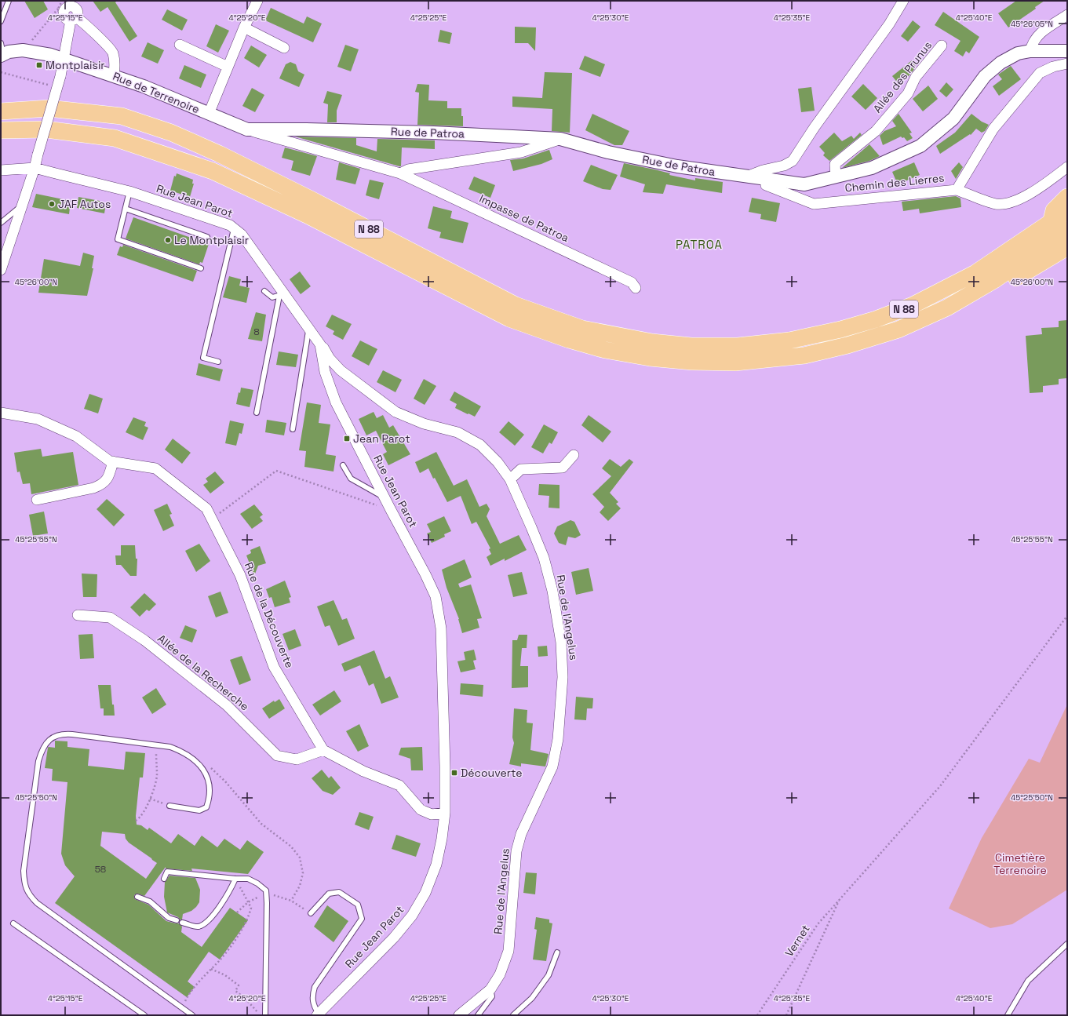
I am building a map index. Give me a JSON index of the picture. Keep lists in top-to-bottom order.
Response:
{
  "streets": {
    "highway": ["N 88"],
    "street": [
      "Allée des Prunus",
      "Rue de Terrenoire",
      "Rue de Patroa",
      "Chemin des Lierres",
      "Rue Jean Parot",
      "Impasse de Patroa",
      "Rue de la Découverte",
      "Rue de l'Angelus",
      "Allée de la Recherche"
    ],
    "path": ["Vernet"]
  },
  "crossings": [
    ["Allée des Prunus", "Rue de Patroa"],
    ["Rue de Terrenoire", "Rue de Patroa"],
    ["Rue de Terrenoire", "Impasse de Patroa"],
    ["Rue de Patroa", "Chemin des Lierres"],
    ["Rue de Patroa", "Impasse de Patroa"],
    ["Rue Jean Parot", "Rue de l'Angelus"],
    ["Rue de la Découverte", "Allée de la Recherche"]
  ],
  "districts": ["PATROA"],
  "parks": ["Cimetière Terrenoire"],
  "places": {
    "transit": ["Montplaisir", "Jean Parot", "Découverte"],
    "other": ["JAF Autos", "Le Montplaisir"]
  },
  "house_numbers": ["8", "58"],
  "coordinates": [
    "4°25'15\"E",
    "4°25'20\"E",
    "4°25'25\"E",
    "4°25'30\"E",
    "4°25'35\"E",
    "4°25'40\"E",
    "45°26'05\"N",
    "45°26'00\"N",
    "45°25'55\"N",
    "45°25'50\"N"
  ]
}
